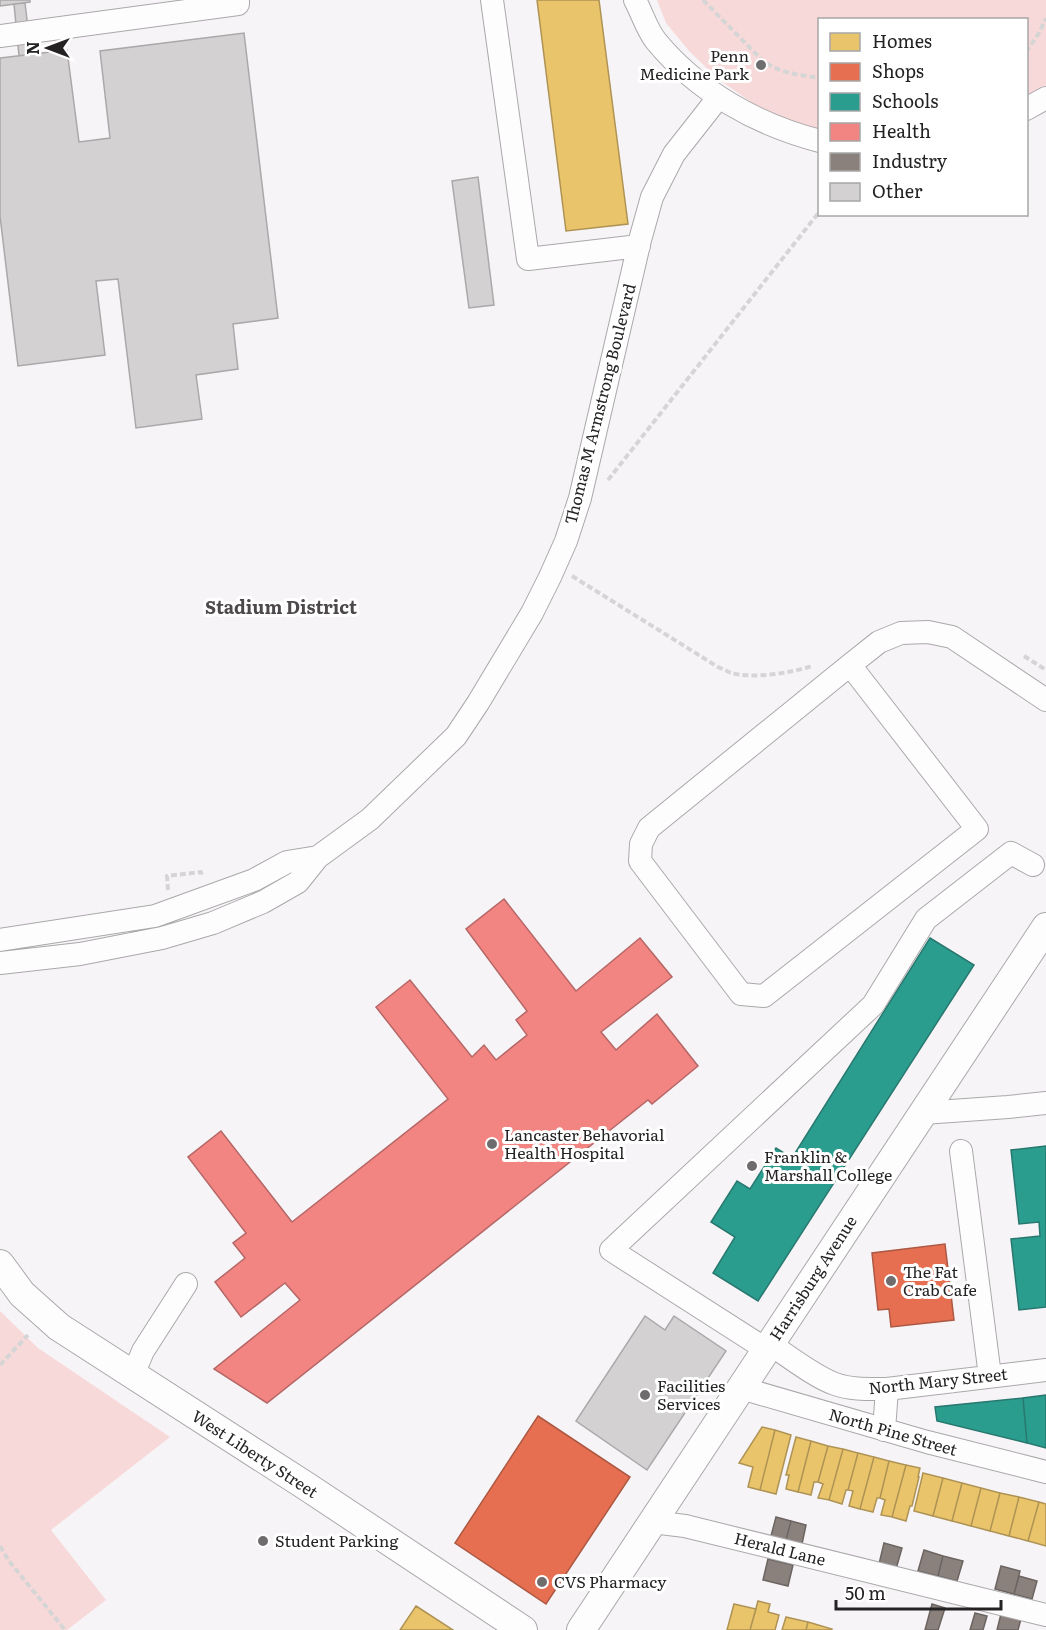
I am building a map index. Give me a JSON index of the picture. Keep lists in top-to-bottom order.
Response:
{
  "streets": {
    "main road": ["Harrisburg Avenue", "West Liberty Street"],
    "street": [
      "Thomas M Armstrong Boulevard",
      "North Mary Street",
      "North Pine Street",
      "Herald Lane"
    ]
  },
  "crossings": [
    ["Harrisburg Avenue", "North Mary Street"],
    ["Harrisburg Avenue", "North Pine Street"],
    ["Harrisburg Avenue", "Herald Lane"]
  ],
  "districts": ["Stadium District"],
  "places": [
    "Penn Medicine Park",
    "Lancaster Behavorial Health Hospital",
    "Franklin & Marshall College",
    "The Fat Crab Cafe",
    "Facilities Services",
    "Student Parking",
    "CVS Pharmacy"
  ],
  "legend": [
    "Homes",
    "Shops",
    "Schools",
    "Health",
    "Industry",
    "Other"
  ],
  "scale_bar": "50 m",
  "north": "left"
}
